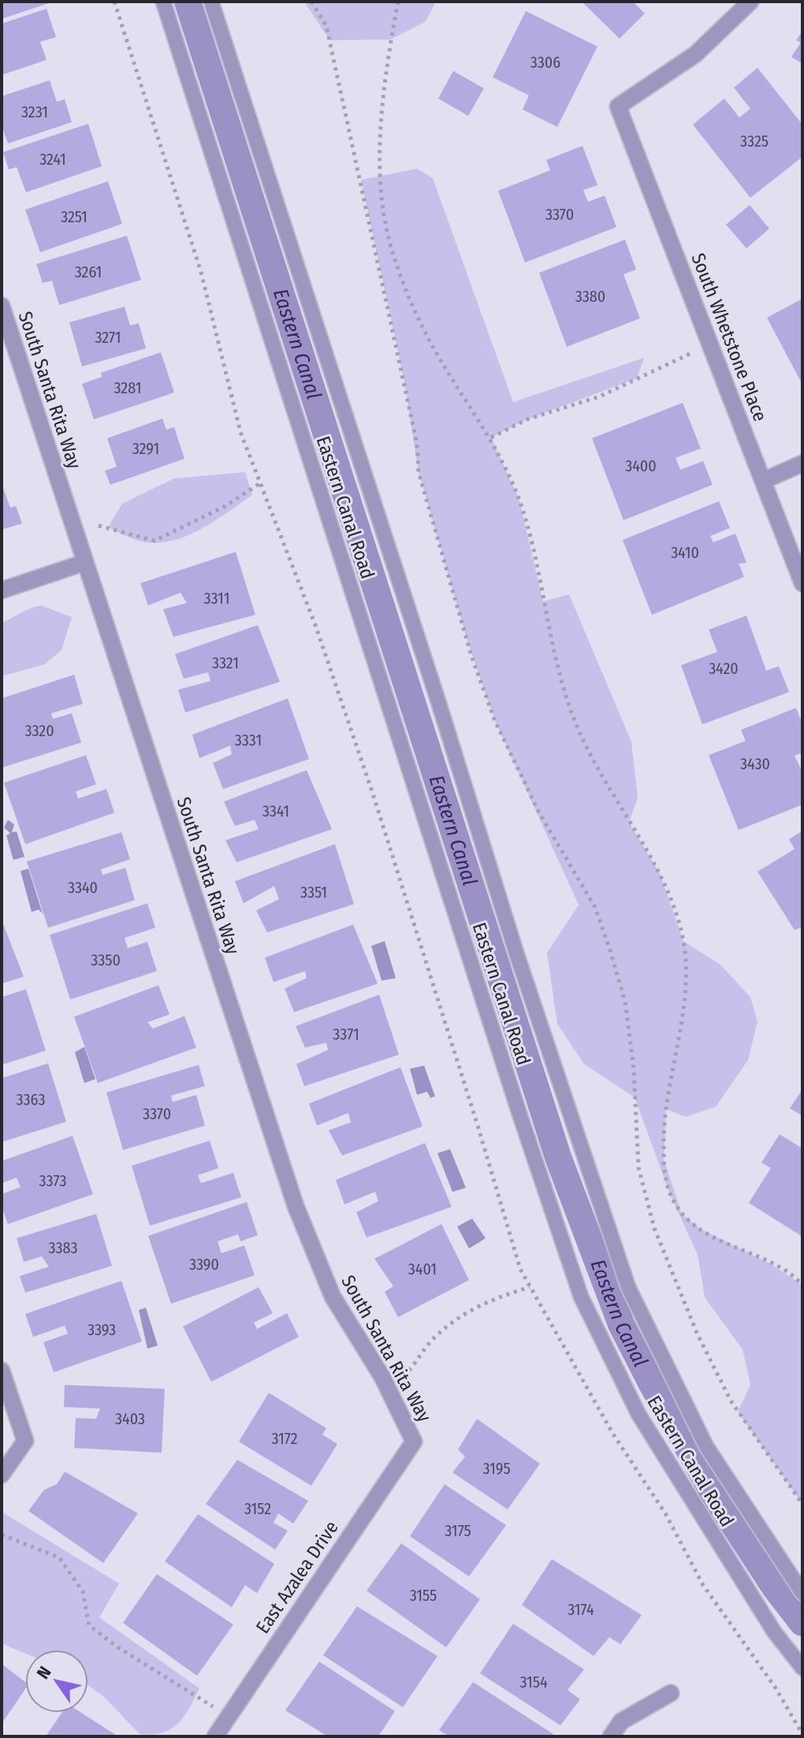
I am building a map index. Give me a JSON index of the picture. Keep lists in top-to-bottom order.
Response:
{
  "streets": {
    "street": ["South Whetstone Place", "South Santa Rita Way", "East Azalea Drive"],
    "lane": ["Eastern Canal Road"]
  },
  "crossings": [
    ["South Santa Rita Way", "East Azalea Drive"]
  ],
  "water": ["Eastern Canal"],
  "house_numbers": [
    "3306",
    "3231",
    "3325",
    "3241",
    "3370",
    "3251",
    "3261",
    "3380",
    "3271",
    "3281",
    "3291",
    "3400",
    "3410",
    "3311",
    "3321",
    "3420",
    "3320",
    "3331",
    "3430",
    "3341",
    "3340",
    "3351",
    "3350",
    "3371",
    "3363",
    "3370",
    "3373",
    "3383",
    "3390",
    "3401",
    "3393",
    "3403",
    "3172",
    "3195",
    "3152",
    "3175",
    "3155",
    "3174",
    "3154"
  ],
  "north": "top left"
}
